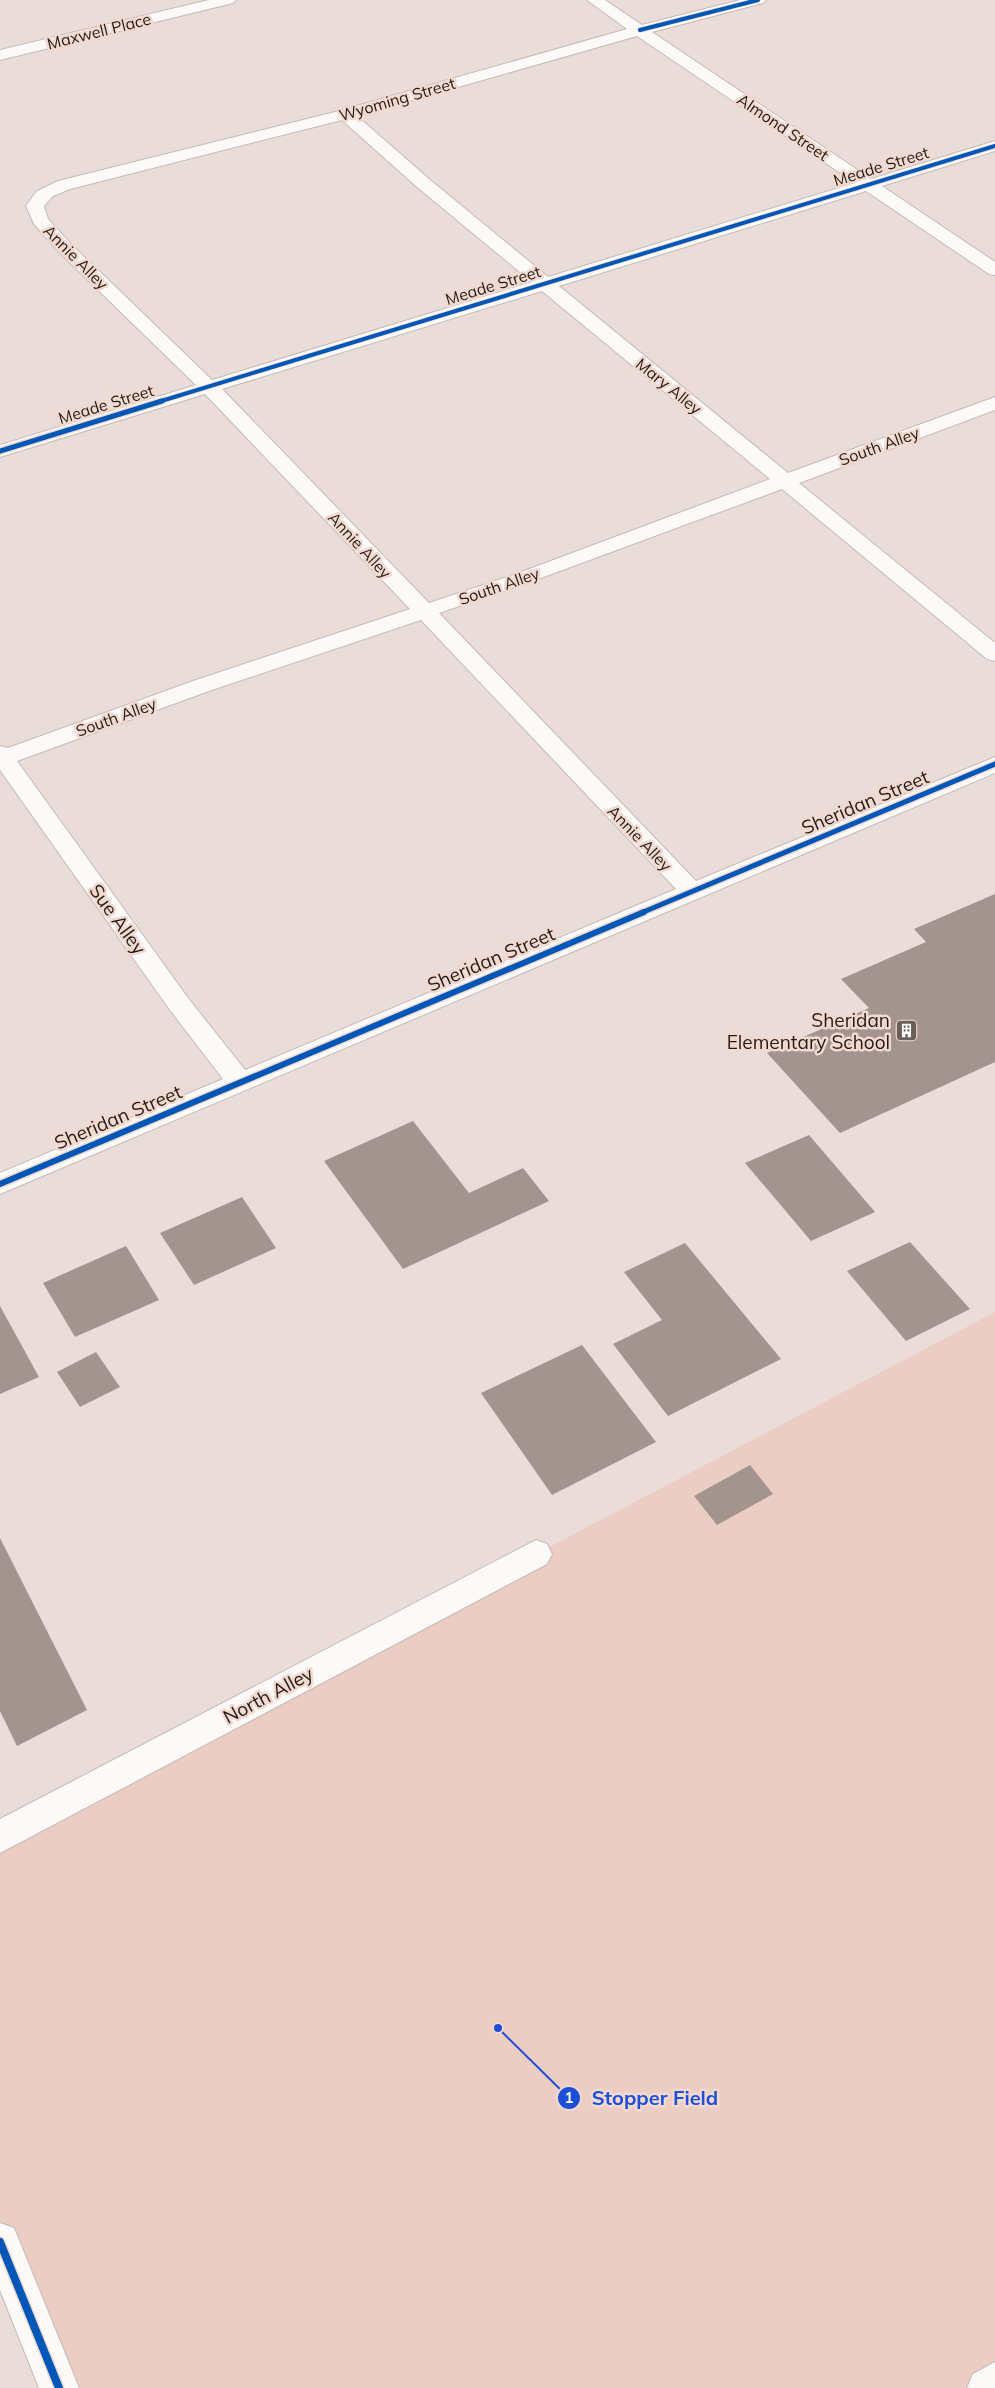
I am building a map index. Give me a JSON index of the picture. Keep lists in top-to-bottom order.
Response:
{
  "streets": {
    "street": [
      "Maxwell Place",
      "Wyoming Street",
      "Almond Street",
      "Meade Street",
      "Annie Alley",
      "Mary Alley",
      "South Alley",
      "Sheridan Street",
      "Sue Alley",
      "North Alley"
    ]
  },
  "crossings": [
    ["Wyoming Street", "Almond Street"],
    ["Wyoming Street", "Annie Alley"],
    ["Wyoming Street", "Mary Alley"],
    ["Almond Street", "Meade Street"],
    ["Meade Street", "Annie Alley"],
    ["Meade Street", "Mary Alley"],
    ["Annie Alley", "South Alley"],
    ["Annie Alley", "Sheridan Street"],
    ["Mary Alley", "South Alley"],
    ["South Alley", "Sue Alley"],
    ["Sheridan Street", "Sue Alley"]
  ],
  "places": {
    "building": ["Sheridan Elementary School"],
    "other": ["Stopper Field"]
  }
}
